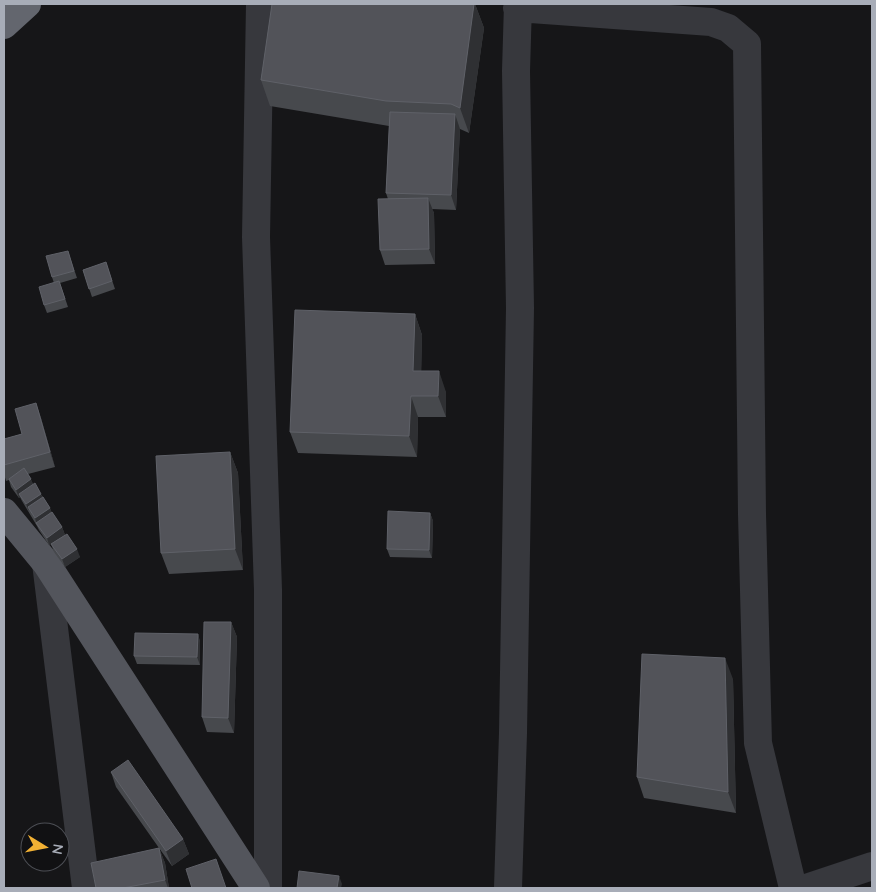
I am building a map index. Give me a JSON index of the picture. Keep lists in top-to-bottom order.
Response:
{
  "north": "right"
}
